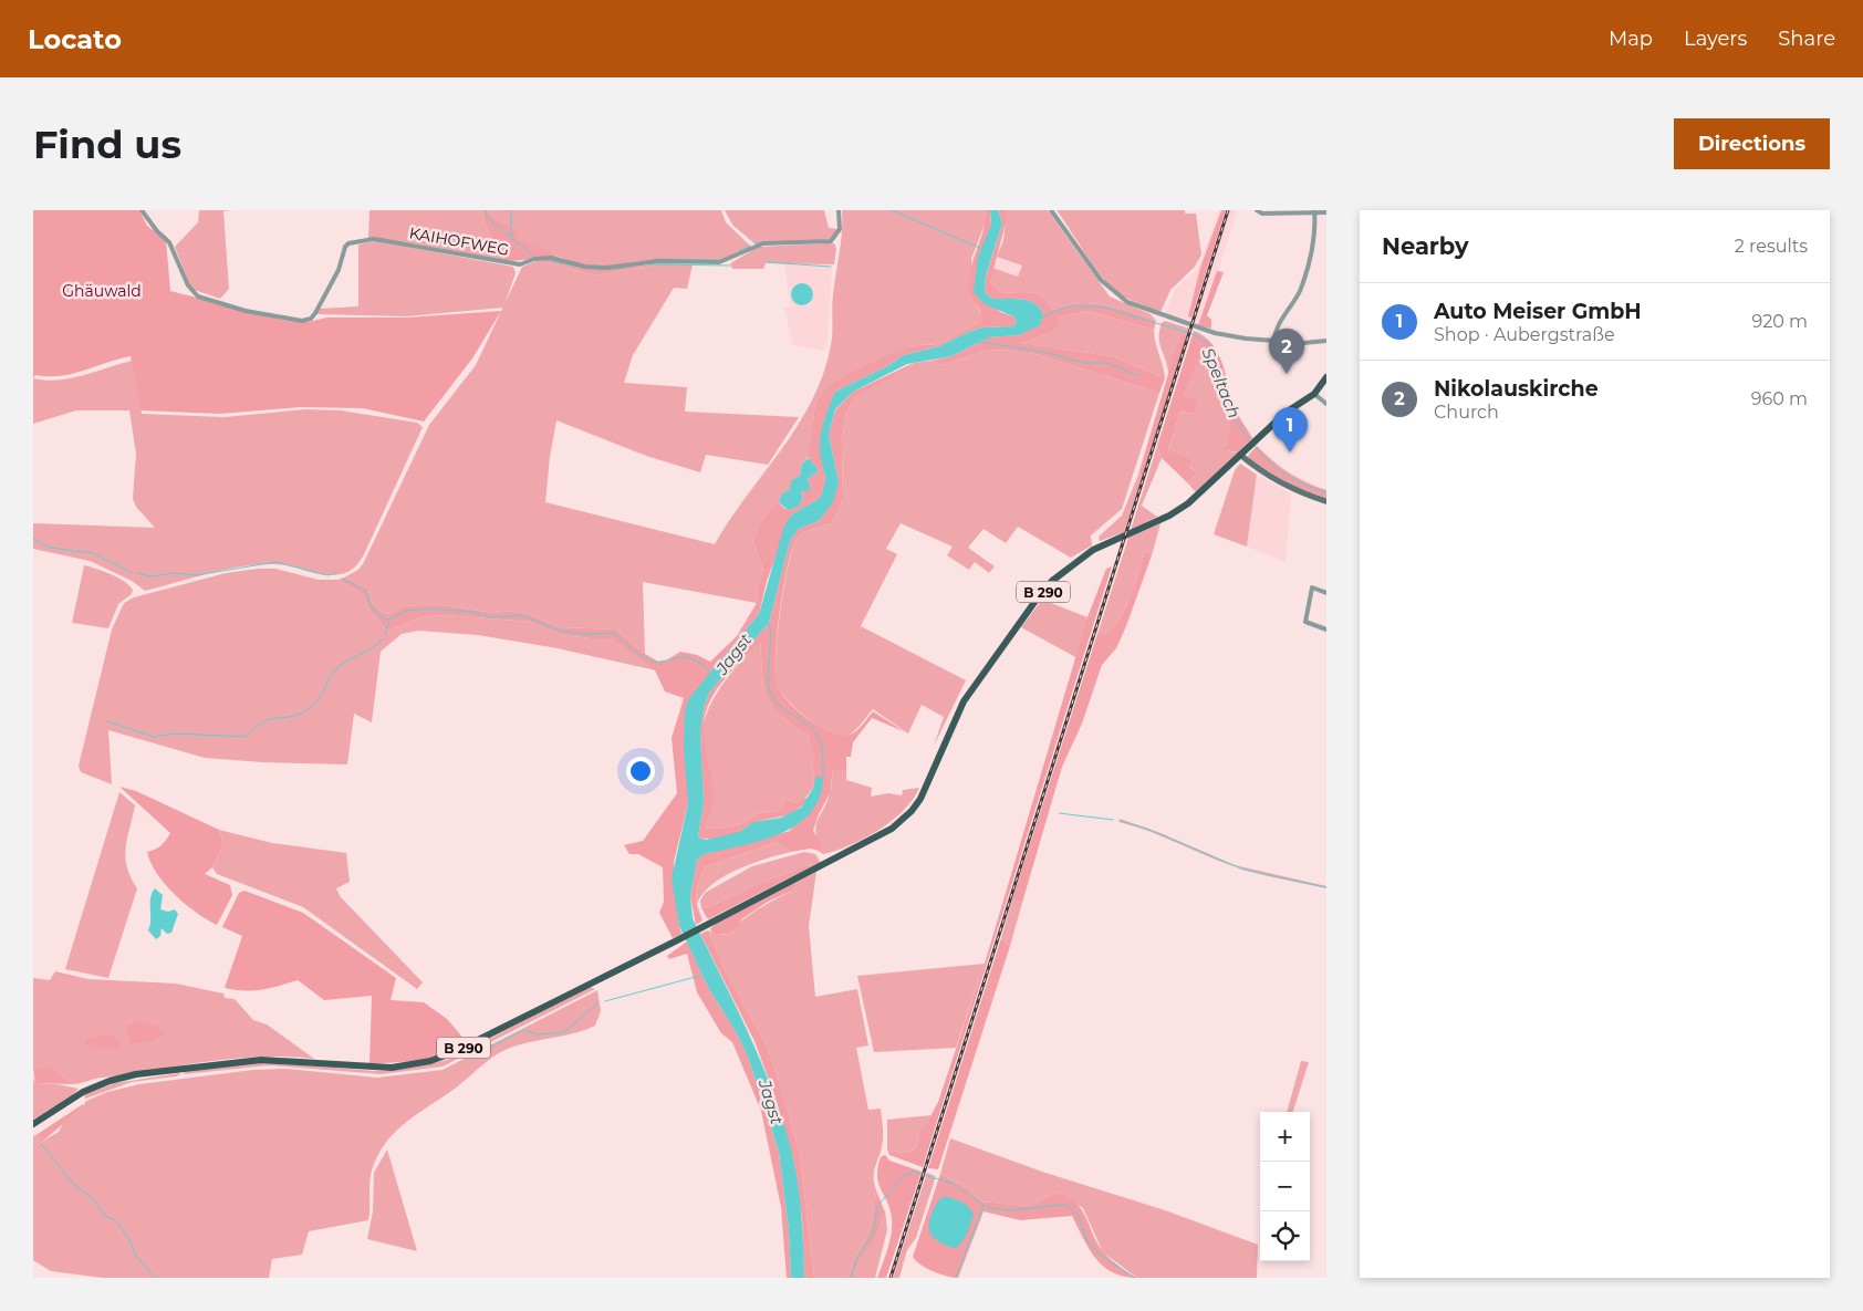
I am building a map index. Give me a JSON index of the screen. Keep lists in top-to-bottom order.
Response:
{
  "streets": {
    "main road": ["B 290"],
    "street": ["KAIHOFWEG"]
  },
  "water": ["Speltach", "Jagst"],
  "parks": ["Ghäuwald"],
  "page": {
    "header": "Locato",
    "nav": ["Map", "Layers", "Share"],
    "buttons": "Directions",
    "title": "Find us",
    "heading": ["Nearby", "2 results"],
    "list": [
      {
        "mark": "1",
        "name": "Auto Meiser GmbH",
        "note": "Shop · Aubergstraße",
        "value": "920 m"
      },
      {
        "mark": "2",
        "name": "Nikolauskirche",
        "note": "Church",
        "value": "960 m"
      }
    ],
    "pins": ["2", "1"],
    "map_buttons": ["+", "−"]
  }
}
